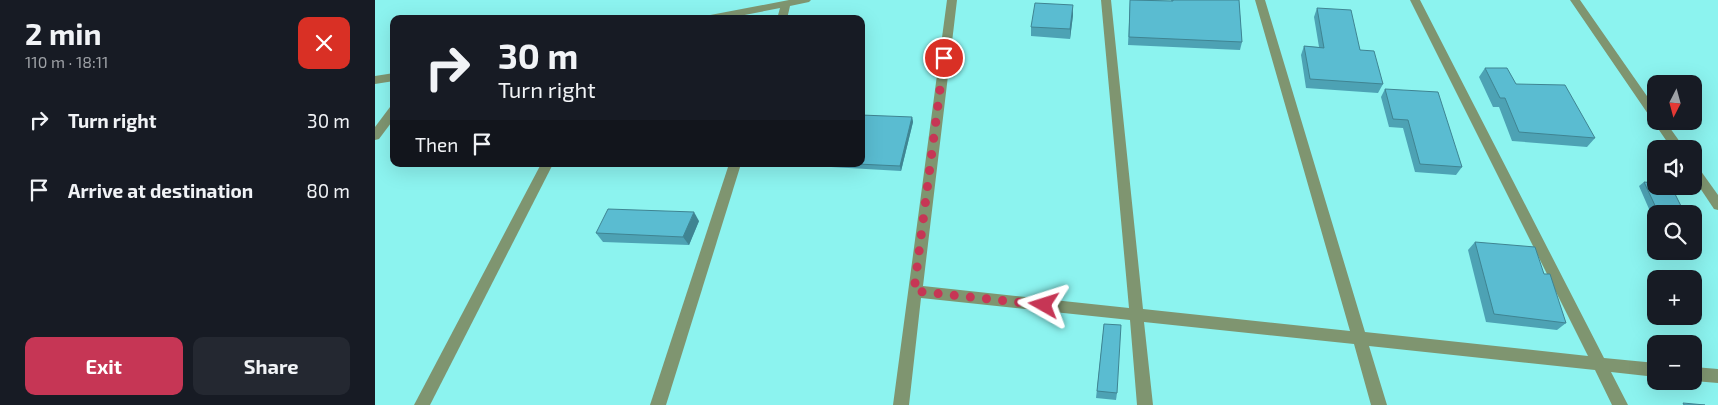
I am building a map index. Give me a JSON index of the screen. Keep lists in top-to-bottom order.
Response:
{
  "north": "bottom",
  "page": {
    "heading": ["2 min", "110 m · 18:11"],
    "turn": ["30 m", "Turn right"],
    "map_buttons": ["+", "−"],
    "list": [
      {
        "name": "Turn right",
        "value": "30 m"
      },
      {
        "name": "Arrive at destination",
        "value": "80 m"
      }
    ],
    "then": "Then",
    "buttons": ["Exit", "Share"]
  }
}
